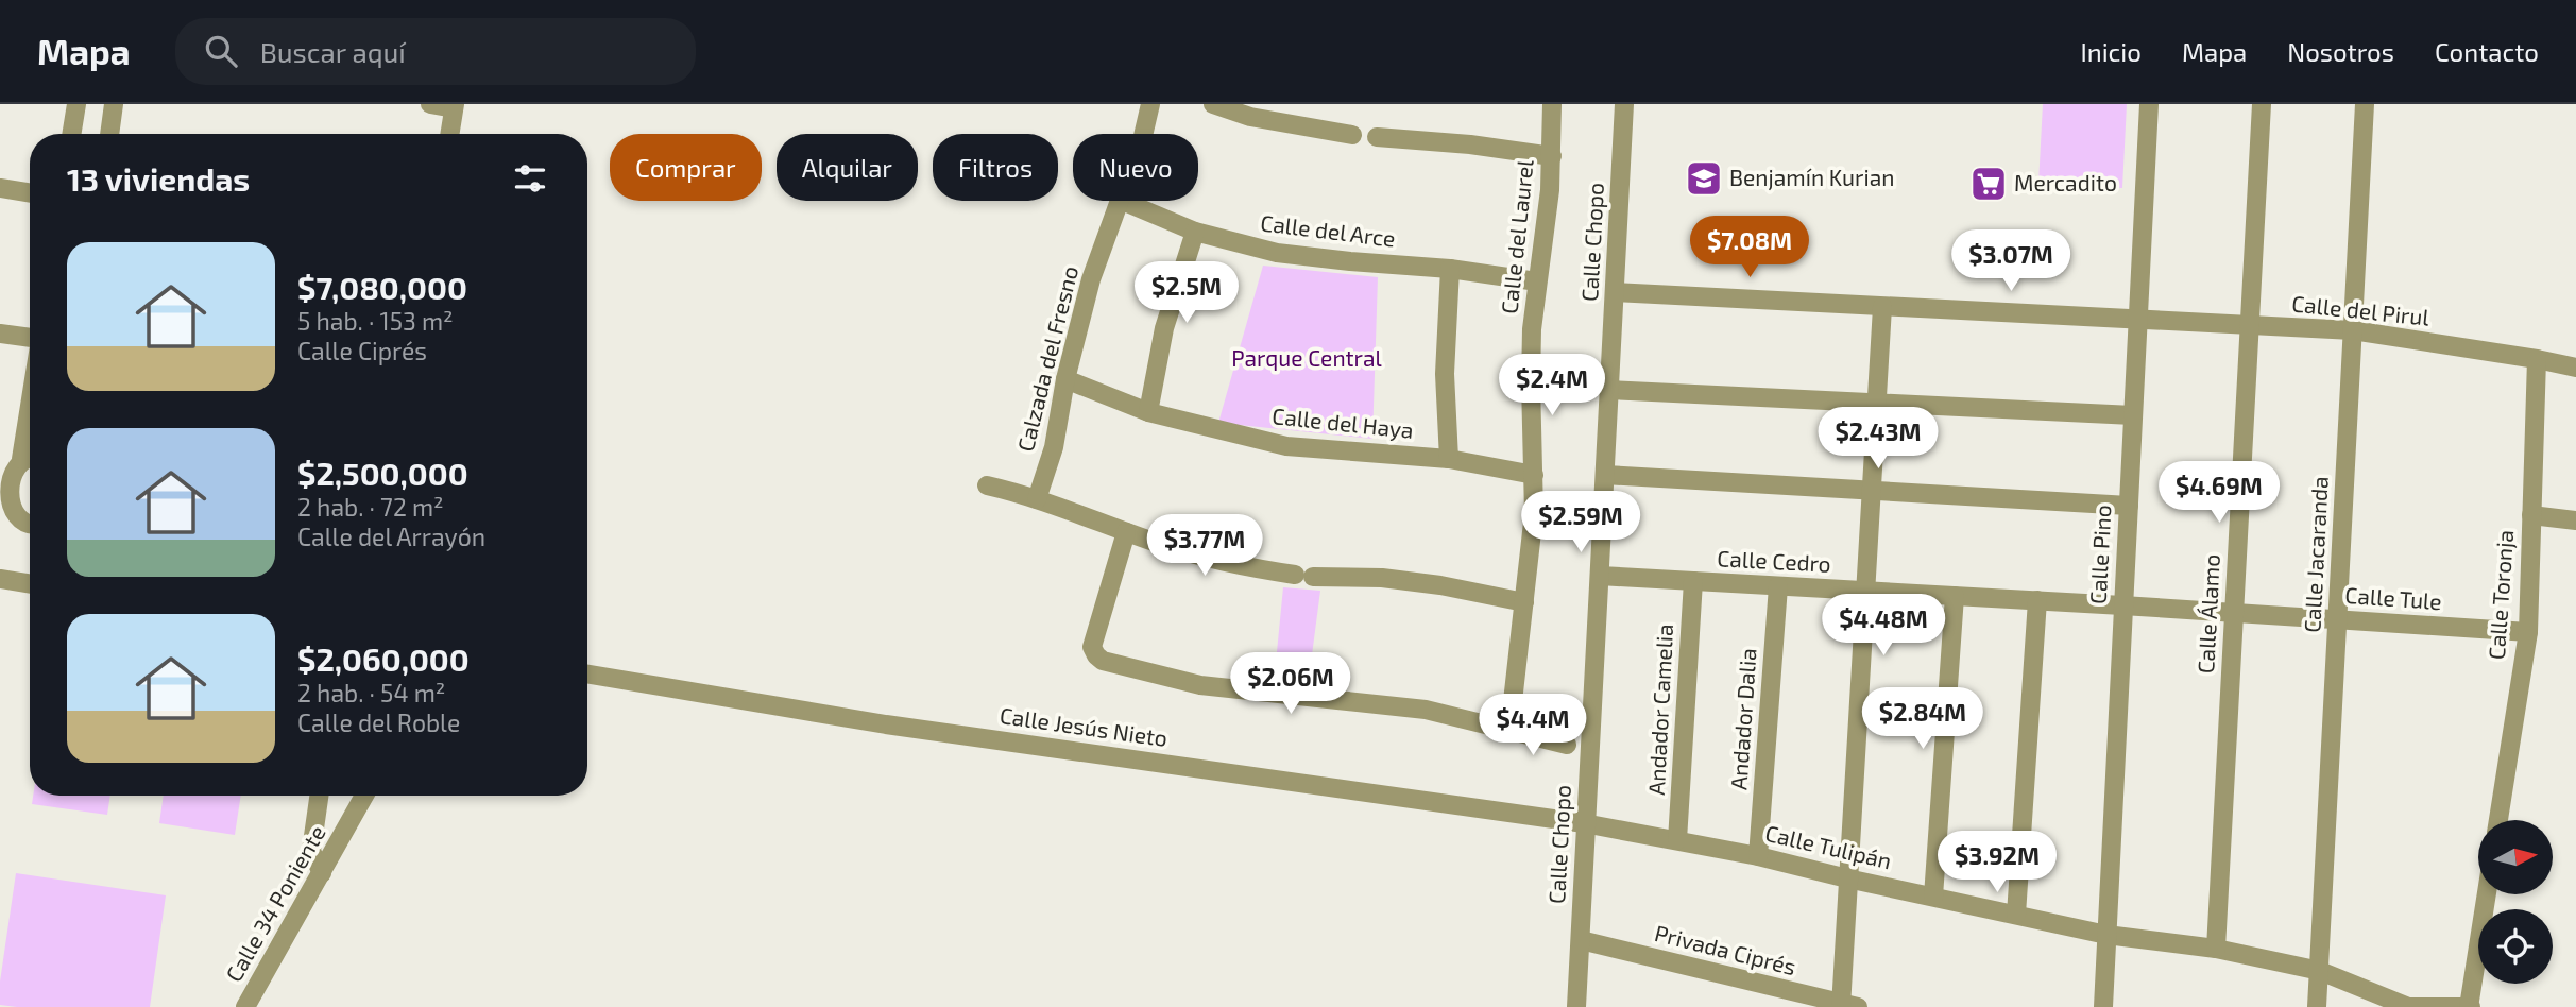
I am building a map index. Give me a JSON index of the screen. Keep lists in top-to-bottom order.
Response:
{
  "streets": {
    "street": [
      "Calle del Arce",
      "Calle del Laurel",
      "Calle Chopo",
      "Calle del Pirul",
      "Calzada del Fresno",
      "Calle del Haya",
      "Calle Pino",
      "Calle Jacaranda",
      "Calle Cedro",
      "Calle Toronja",
      "Calle Tule",
      "Calle Álamo",
      "Andador Camelia",
      "Andador Dalia",
      "Calle Jesús Nieto",
      "Calle Tulipán",
      "Calle 34 Poniente",
      "Privada Ciprés"
    ]
  },
  "crossings": [
    ["Calle del Arce", "Calle del Laurel"],
    ["Calle del Laurel", "Calle del Haya"],
    ["Calle Chopo", "Calle del Pirul"],
    ["Calle Chopo", "Calle Cedro"],
    ["Calle Chopo", "Calle Jesús Nieto"],
    ["Calle Chopo", "Calle Tulipán"],
    ["Calle Chopo", "Privada Ciprés"],
    ["Calle del Pirul", "Calle Pino"],
    ["Calle del Pirul", "Calle Jacaranda"],
    ["Calle del Pirul", "Calle Toronja"],
    ["Calle del Pirul", "Calle Álamo"],
    ["Calzada del Fresno", "Calle del Haya"],
    ["Calle Pino", "Calle Cedro"],
    ["Calle Pino", "Calle Tule"],
    ["Calle Pino", "Calle Tulipán"],
    ["Calle Jacaranda", "Calle Tule"],
    ["Calle Jacaranda", "Calle Tulipán"],
    ["Calle Cedro", "Calle Tule"],
    ["Calle Cedro", "Andador Camelia"],
    ["Calle Cedro", "Andador Dalia"],
    ["Calle Toronja", "Calle Tule"],
    ["Calle Tule", "Calle Álamo"],
    ["Calle Álamo", "Calle Tulipán"],
    ["Andador Camelia", "Calle Tulipán"],
    ["Andador Dalia", "Calle Tulipán"],
    ["Calle Jesús Nieto", "Calle Tulipán"]
  ],
  "parks": ["Parque Central"],
  "places": {
    "school or university": ["Benjamín Kurian"],
    "supermarket": ["Mercadito"]
  },
  "north": "right",
  "page": {
    "header": "Mapa",
    "search": "Buscar aquí",
    "nav": [
      "Inicio",
      "Mapa",
      "Nosotros",
      "Contacto"
    ],
    "chip": [
      "Comprar",
      "Alquilar",
      "Filtros",
      "Nuevo"
    ],
    "heading": "13 viviendas",
    "price": [
      "$7.08M",
      "$3.07M",
      "$2.5M",
      "$2.4M",
      "$2.43M",
      "$4.69M",
      "$2.59M",
      "$3.77M",
      "$4.48M",
      "$2.06M",
      "$2.84M",
      "$4.4M",
      "$3.92M"
    ],
    "list": [
      {
        "name": "$7,080,000",
        "note": "5 hab. · 153 m² · Calle Ciprés"
      },
      {
        "name": "$2,500,000",
        "note": "2 hab. · 72 m² · Calle del Arrayón"
      },
      {
        "name": "$2,060,000",
        "note": "2 hab. · 54 m² · Calle del Roble"
      }
    ]
  }
}
